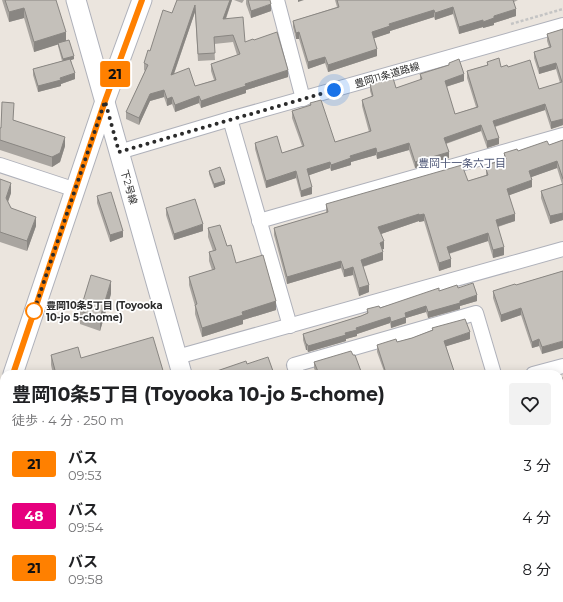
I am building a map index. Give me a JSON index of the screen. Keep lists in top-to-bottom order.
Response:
{
  "streets": {
    "street": ["豊岡11条道路線", "下2号線"]
  },
  "crossings": [
    ["豊岡11条道路線", "下2号線"]
  ],
  "districts": ["豊岡十一条六丁目"],
  "places": ["豊岡10条5丁目 (Toyooka 10-jo 5-chome)"],
  "lines": ["bus line 21"],
  "page": {
    "on_map": "21",
    "heading": ["豊岡10条5丁目 (Toyooka 10-jo 5-chome)", "徒歩 · 4 分 · 250 m"],
    "list": [
      {
        "mark": "21",
        "name": "バス",
        "note": "09:53",
        "value": "3 分"
      },
      {
        "mark": "48",
        "name": "バス",
        "note": "09:54",
        "value": "4 分"
      },
      {
        "mark": "21",
        "name": "バス",
        "note": "09:58",
        "value": "8 分"
      }
    ]
  }
}
